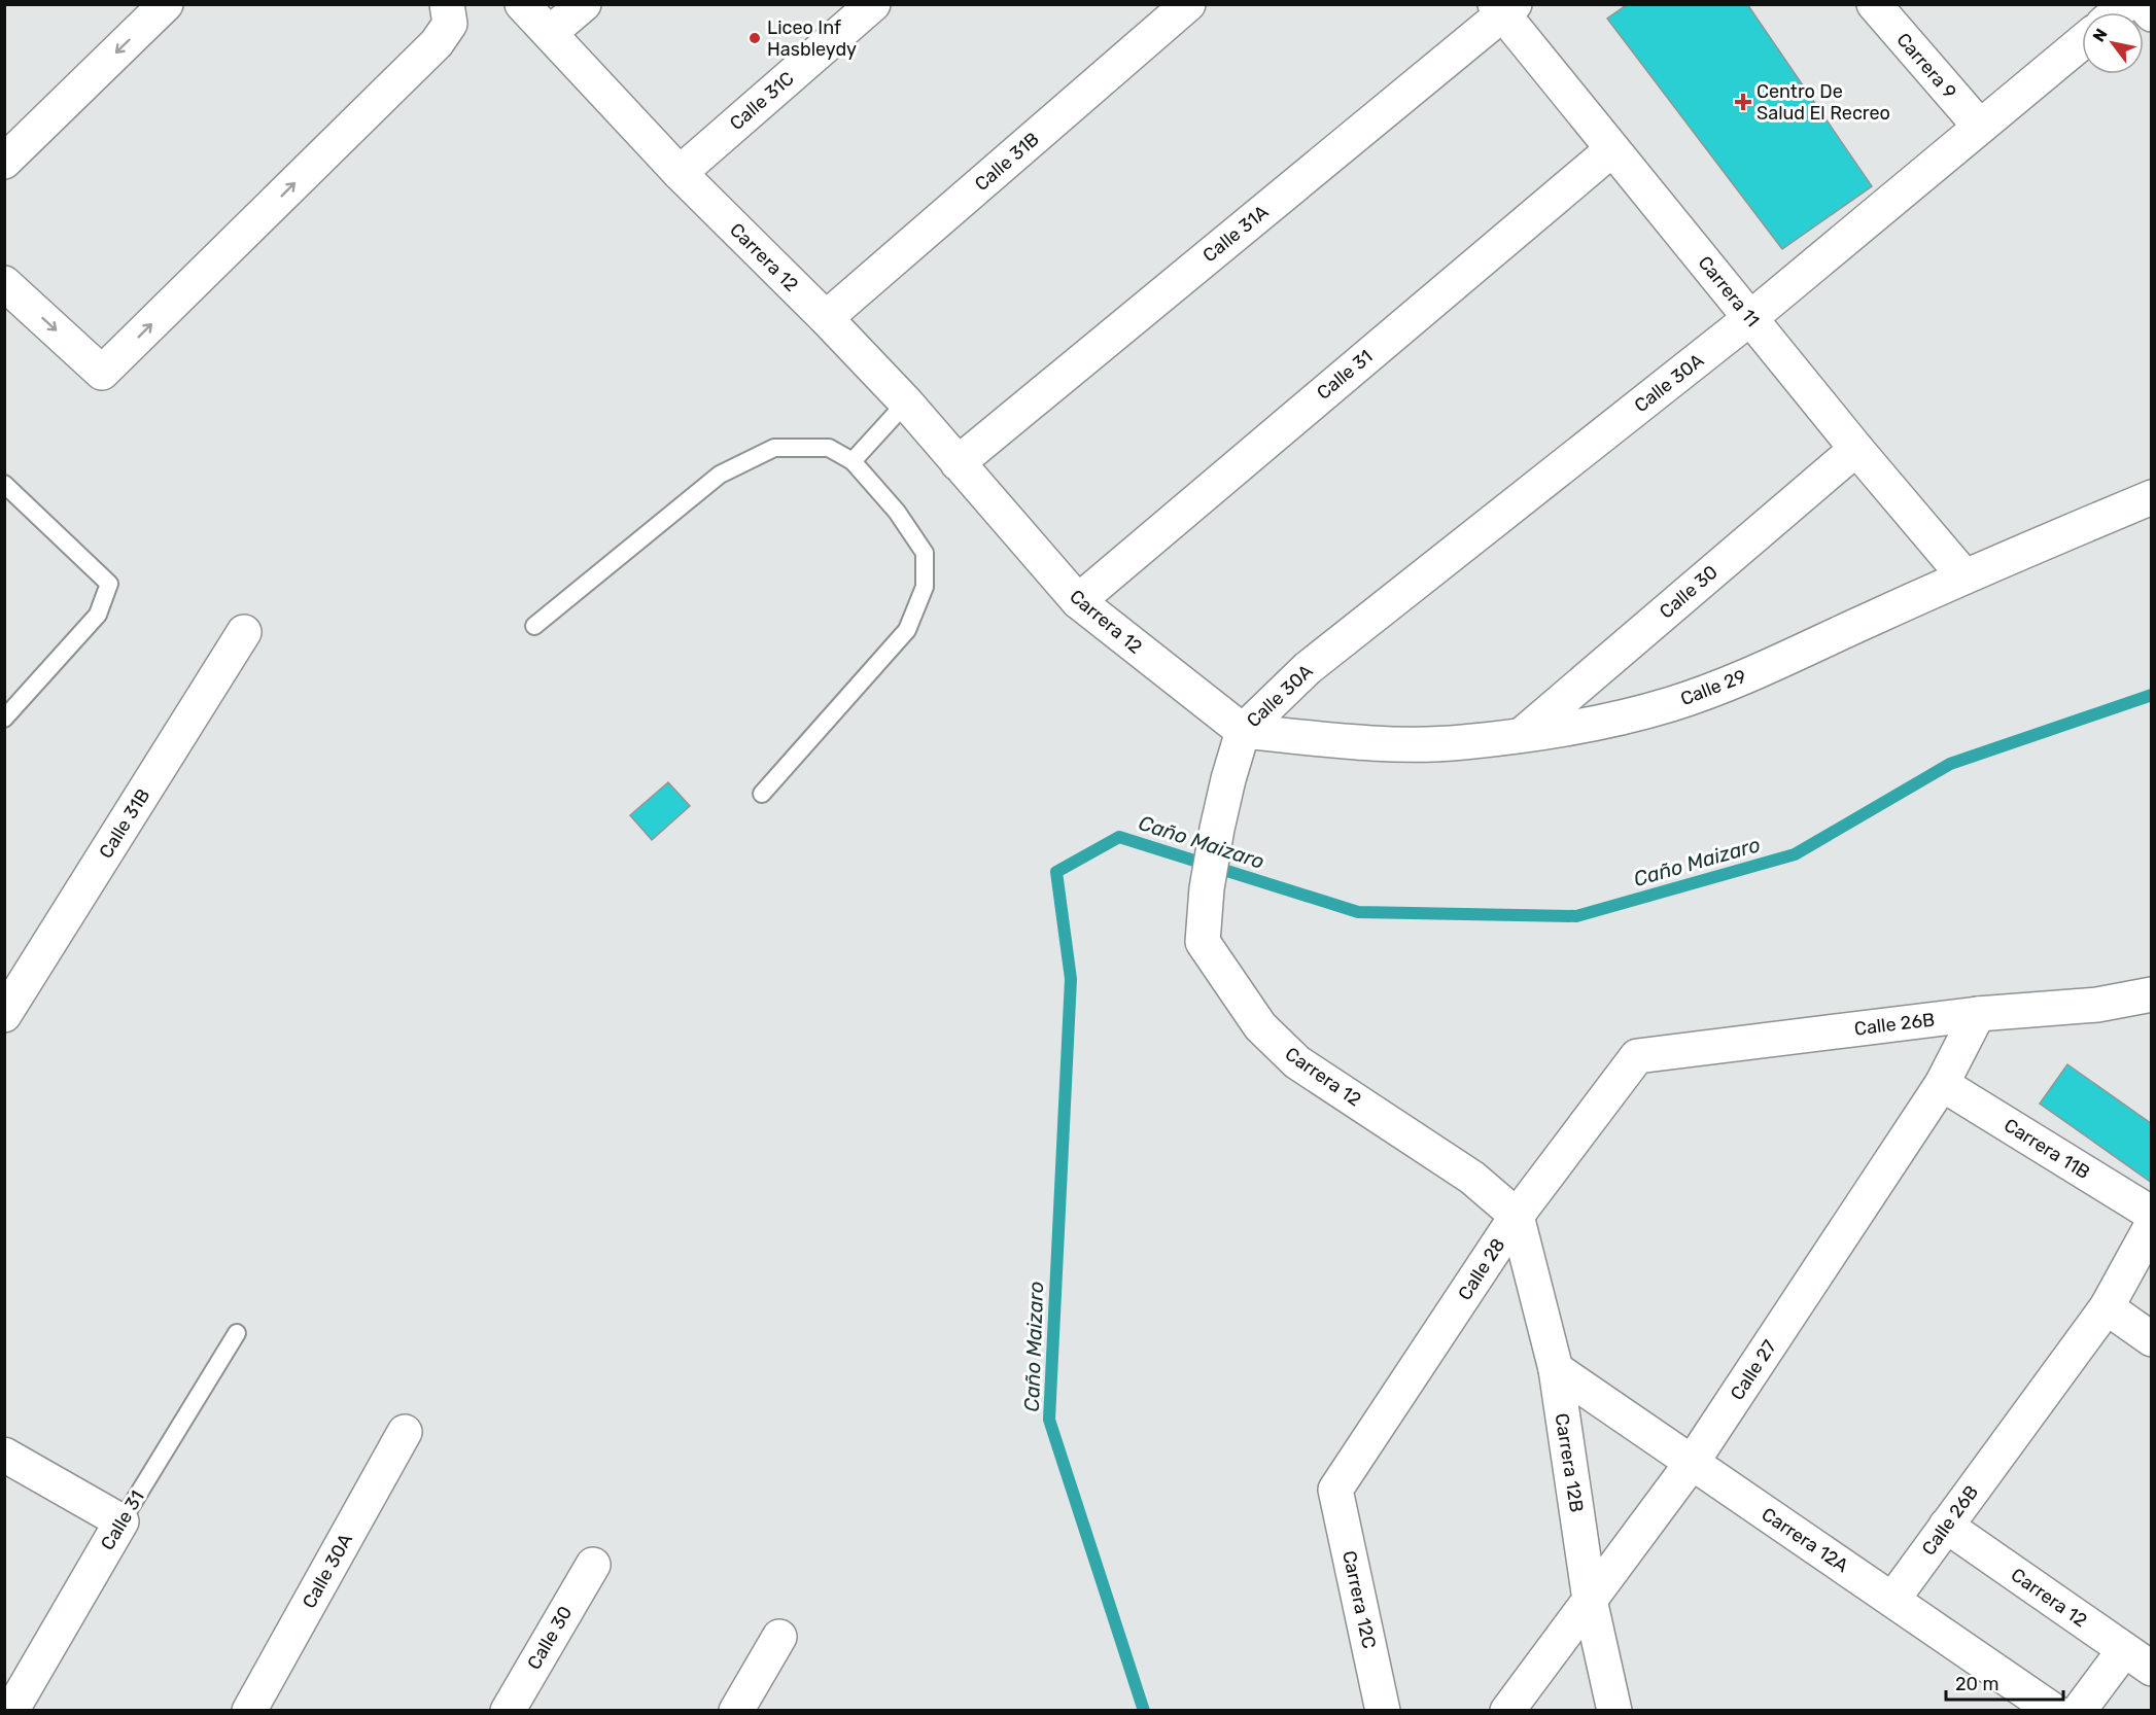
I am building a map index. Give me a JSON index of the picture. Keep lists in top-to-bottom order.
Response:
{
  "streets": {
    "street": [
      "Carrera 9",
      "Calle 31C",
      "Calle 31B",
      "Calle 31A",
      "Carrera 12",
      "Carrera 11",
      "Calle 31",
      "Calle 30A",
      "Calle 30",
      "Calle 29",
      "Calle 26B",
      "Carrera 11B",
      "Calle 28",
      "Calle 27",
      "Carrera 12B",
      "Carrera 12A",
      "Carrera 12C"
    ]
  },
  "crossings": [
    ["Carrera 9", "Calle 30A"],
    ["Calle 31C", "Carrera 12"],
    ["Calle 31B", "Carrera 12"],
    ["Calle 31A", "Carrera 12"],
    ["Calle 31A", "Carrera 11"],
    ["Carrera 12", "Calle 31"],
    ["Carrera 12", "Calle 30A"],
    ["Carrera 12", "Calle 29"],
    ["Carrera 12", "Calle 26B"],
    ["Carrera 12", "Calle 28"],
    ["Carrera 12", "Carrera 12B"],
    ["Carrera 11", "Calle 31"],
    ["Carrera 11", "Calle 30A"],
    ["Carrera 11", "Calle 30"],
    ["Carrera 11", "Calle 29"],
    ["Calle 30A", "Calle 29"],
    ["Calle 30", "Calle 29"],
    ["Calle 26B", "Calle 28"],
    ["Calle 26B", "Calle 27"],
    ["Calle 26B", "Carrera 12A"],
    ["Carrera 11B", "Calle 27"],
    ["Calle 28", "Carrera 12B"],
    ["Calle 28", "Carrera 12C"],
    ["Calle 27", "Carrera 12B"],
    ["Calle 27", "Carrera 12A"],
    ["Carrera 12B", "Carrera 12A"]
  ],
  "water": ["Caño Maizaro"],
  "places": {
    "other": ["Liceo Inf Hasbleydy"],
    "health": ["Centro De Salud El Recreo"]
  },
  "scale_bar": "20 m",
  "north": "top left"
}
